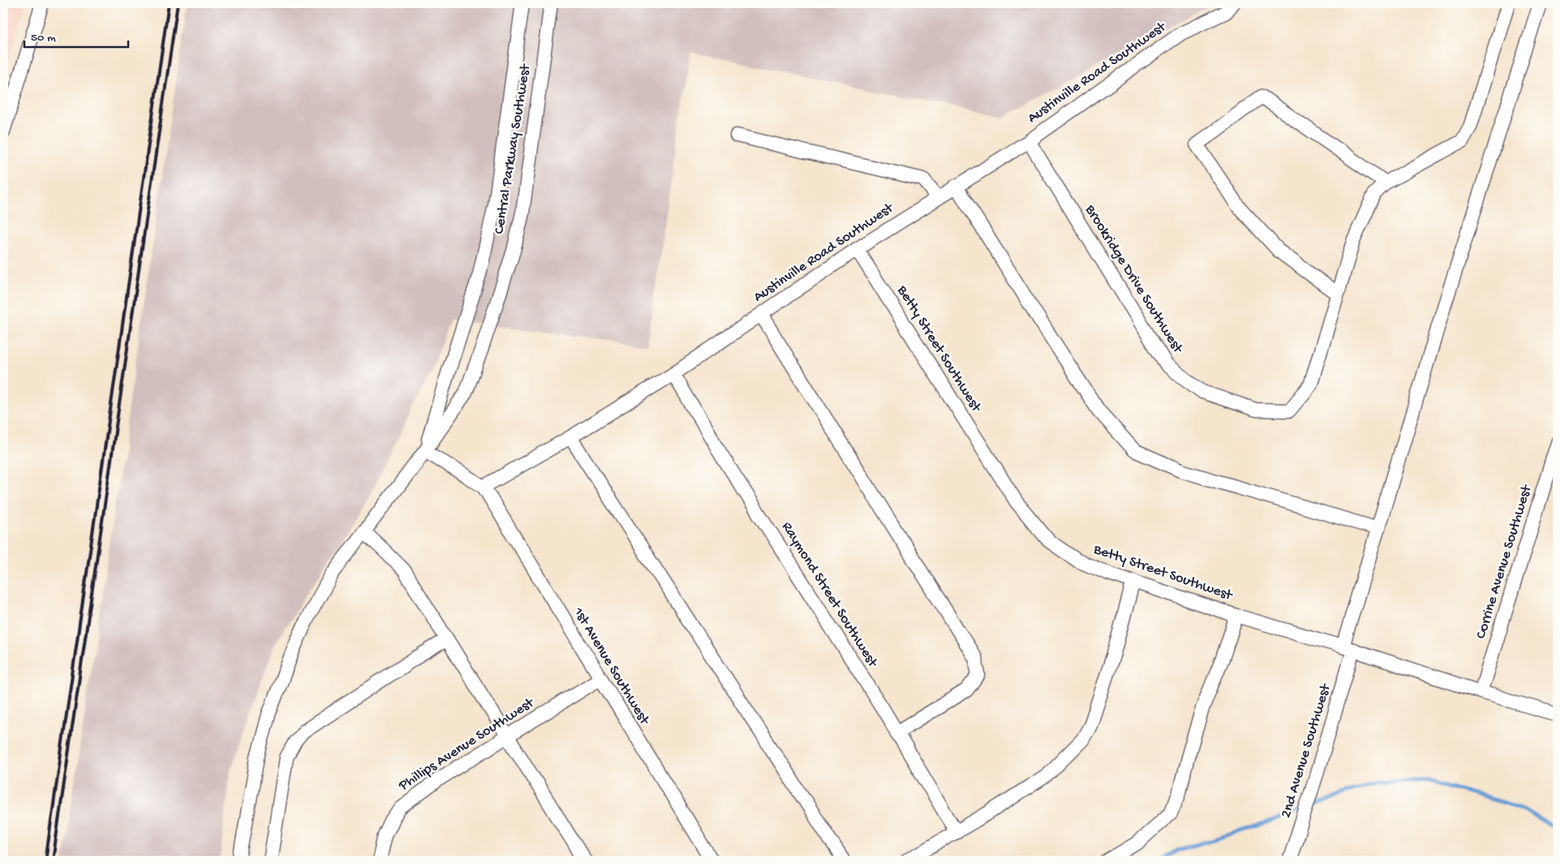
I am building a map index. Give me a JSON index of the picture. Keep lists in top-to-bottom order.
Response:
{
  "streets": {
    "street": [
      "Austinville Road Southwest",
      "Central Parkway Southwest",
      "Brookridge Drive Southwest",
      "Betty Street Southwest",
      "Corrine Avenue Southwest",
      "Raymond Street Southwest",
      "1st Avenue Southwest",
      "Phillips Avenue Southwest",
      "2nd Avenue Southwest"
    ]
  },
  "crossings": [
    ["Austinville Road Southwest", "Brookridge Drive Southwest"],
    ["Austinville Road Southwest", "Betty Street Southwest"],
    ["Austinville Road Southwest", "Raymond Street Southwest"],
    ["Austinville Road Southwest", "1st Avenue Southwest"],
    ["Betty Street Southwest", "Corrine Avenue Southwest"],
    ["Betty Street Southwest", "2nd Avenue Southwest"],
    ["1st Avenue Southwest", "Phillips Avenue Southwest"]
  ],
  "scale_bar": "50 m"
}
